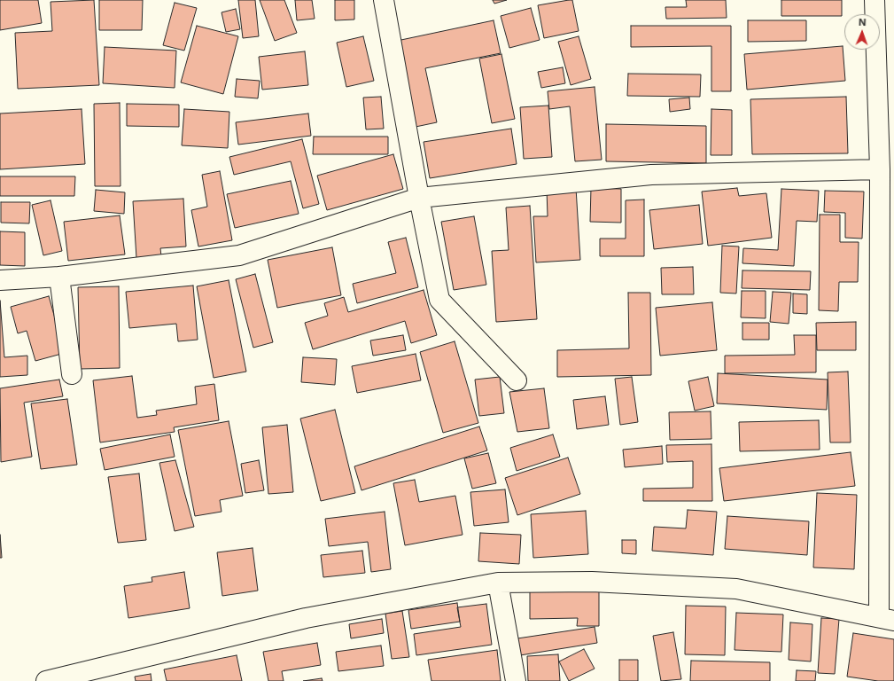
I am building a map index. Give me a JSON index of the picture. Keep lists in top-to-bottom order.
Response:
{
  "north": "top"
}
